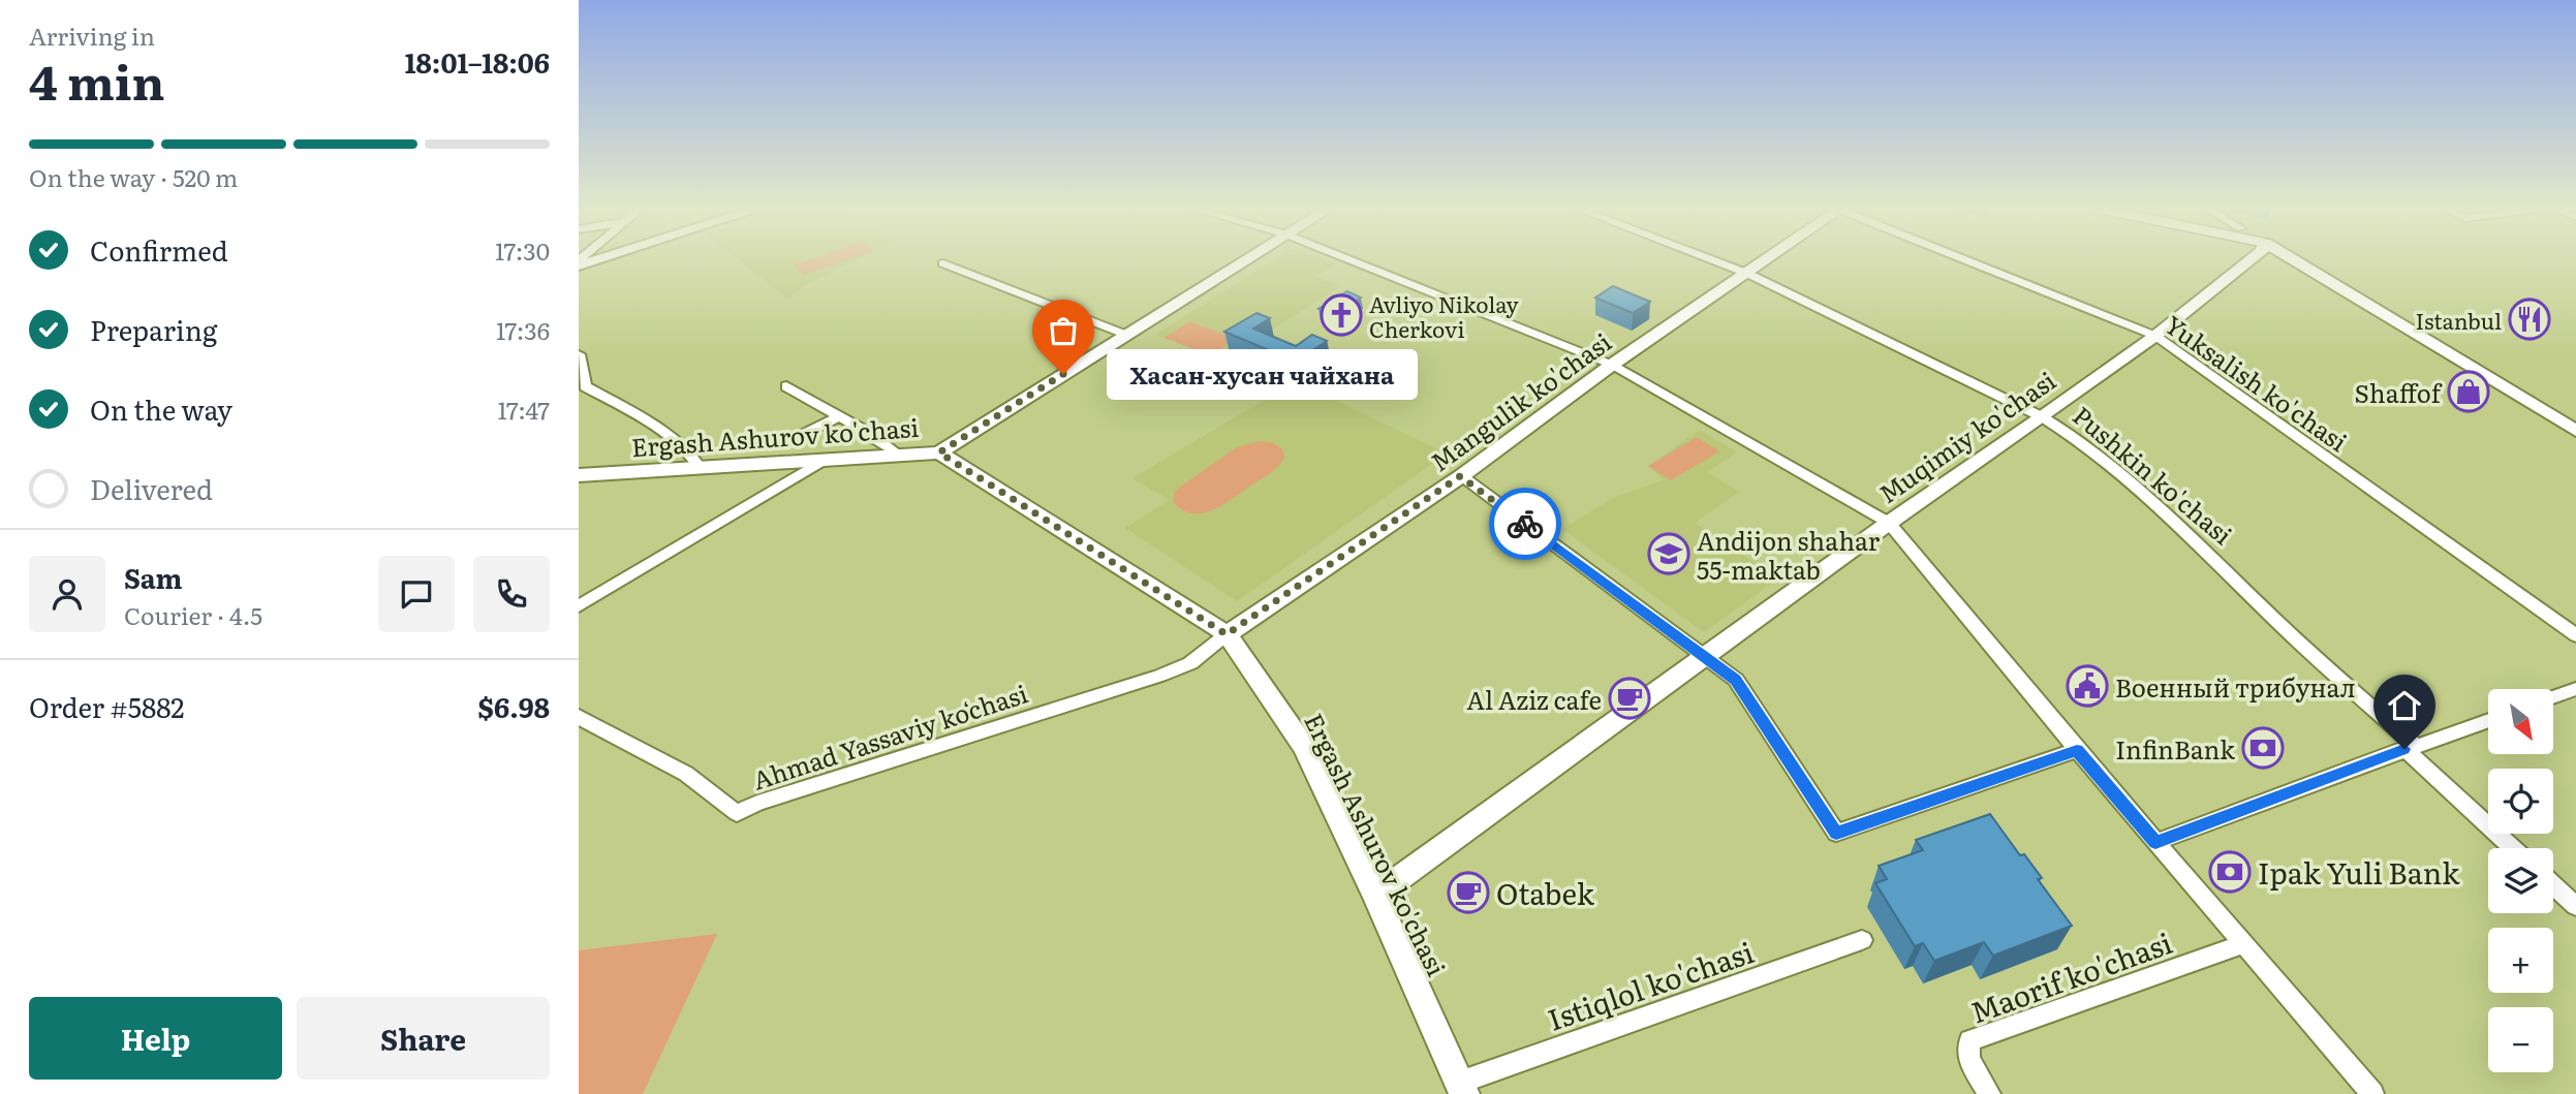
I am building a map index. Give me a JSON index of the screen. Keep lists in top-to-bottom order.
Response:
{
  "streets": {
    "street": [
      "Yuksalish ko'chasi",
      "Mangulik ko'chasi",
      "Ergash Ashurov ko'chasi",
      "Muqimiy ko'chasi",
      "Pushkin ko'chasi",
      "Ahmad Yassaviy koʻchasi",
      "Maorif ko'chasi",
      "Istiqlol ko'chasi"
    ]
  },
  "crossings": [
    ["Yuksalish ko'chasi", "Muqimiy ko'chasi"],
    ["Mangulik ko'chasi", "Ergash Ashurov ko'chasi"],
    ["Mangulik ko'chasi", "Pushkin ko'chasi"],
    ["Mangulik ko'chasi", "Ahmad Yassaviy koʻchasi"],
    ["Ergash Ashurov ko'chasi", "Muqimiy ko'chasi"],
    ["Ergash Ashurov ko'chasi", "Ahmad Yassaviy koʻchasi"],
    ["Ergash Ashurov ko'chasi", "Istiqlol ko'chasi"],
    ["Muqimiy ko'chasi", "Pushkin ko'chasi"]
  ],
  "places": {
    "church": ["Avliyo Nikolay Cherkovi"],
    "restaurant": ["Istanbul"],
    "other": ["Хасан-хусан чайхана"],
    "shop": ["Shaffof"],
    "school or university": ["Andijon shahar 55-maktab"],
    "public building": ["Военный трибунал"],
    "cafe": ["Al Aziz cafe", "Otabek"],
    "bank": ["InfinBank", "Ipak Yuli Bank"]
  },
  "north": "bottom right",
  "page": {
    "heading": ["4 min", "Arriving in", "18:01–18:06"],
    "panel": [
      "Sam",
      "Courier · 4.5",
      "Order #5882",
      "$6.98"
    ],
    "bar": "On the way · 520 m",
    "list": [
      ["Confirmed", "17:30"],
      ["Preparing", "17:36"],
      ["On the way", "17:47"],
      "Delivered"
    ],
    "bubble": "Хасан-хусан чайхана",
    "map_buttons": ["+", "−"],
    "buttons": ["Help", "Share"]
  }
}
